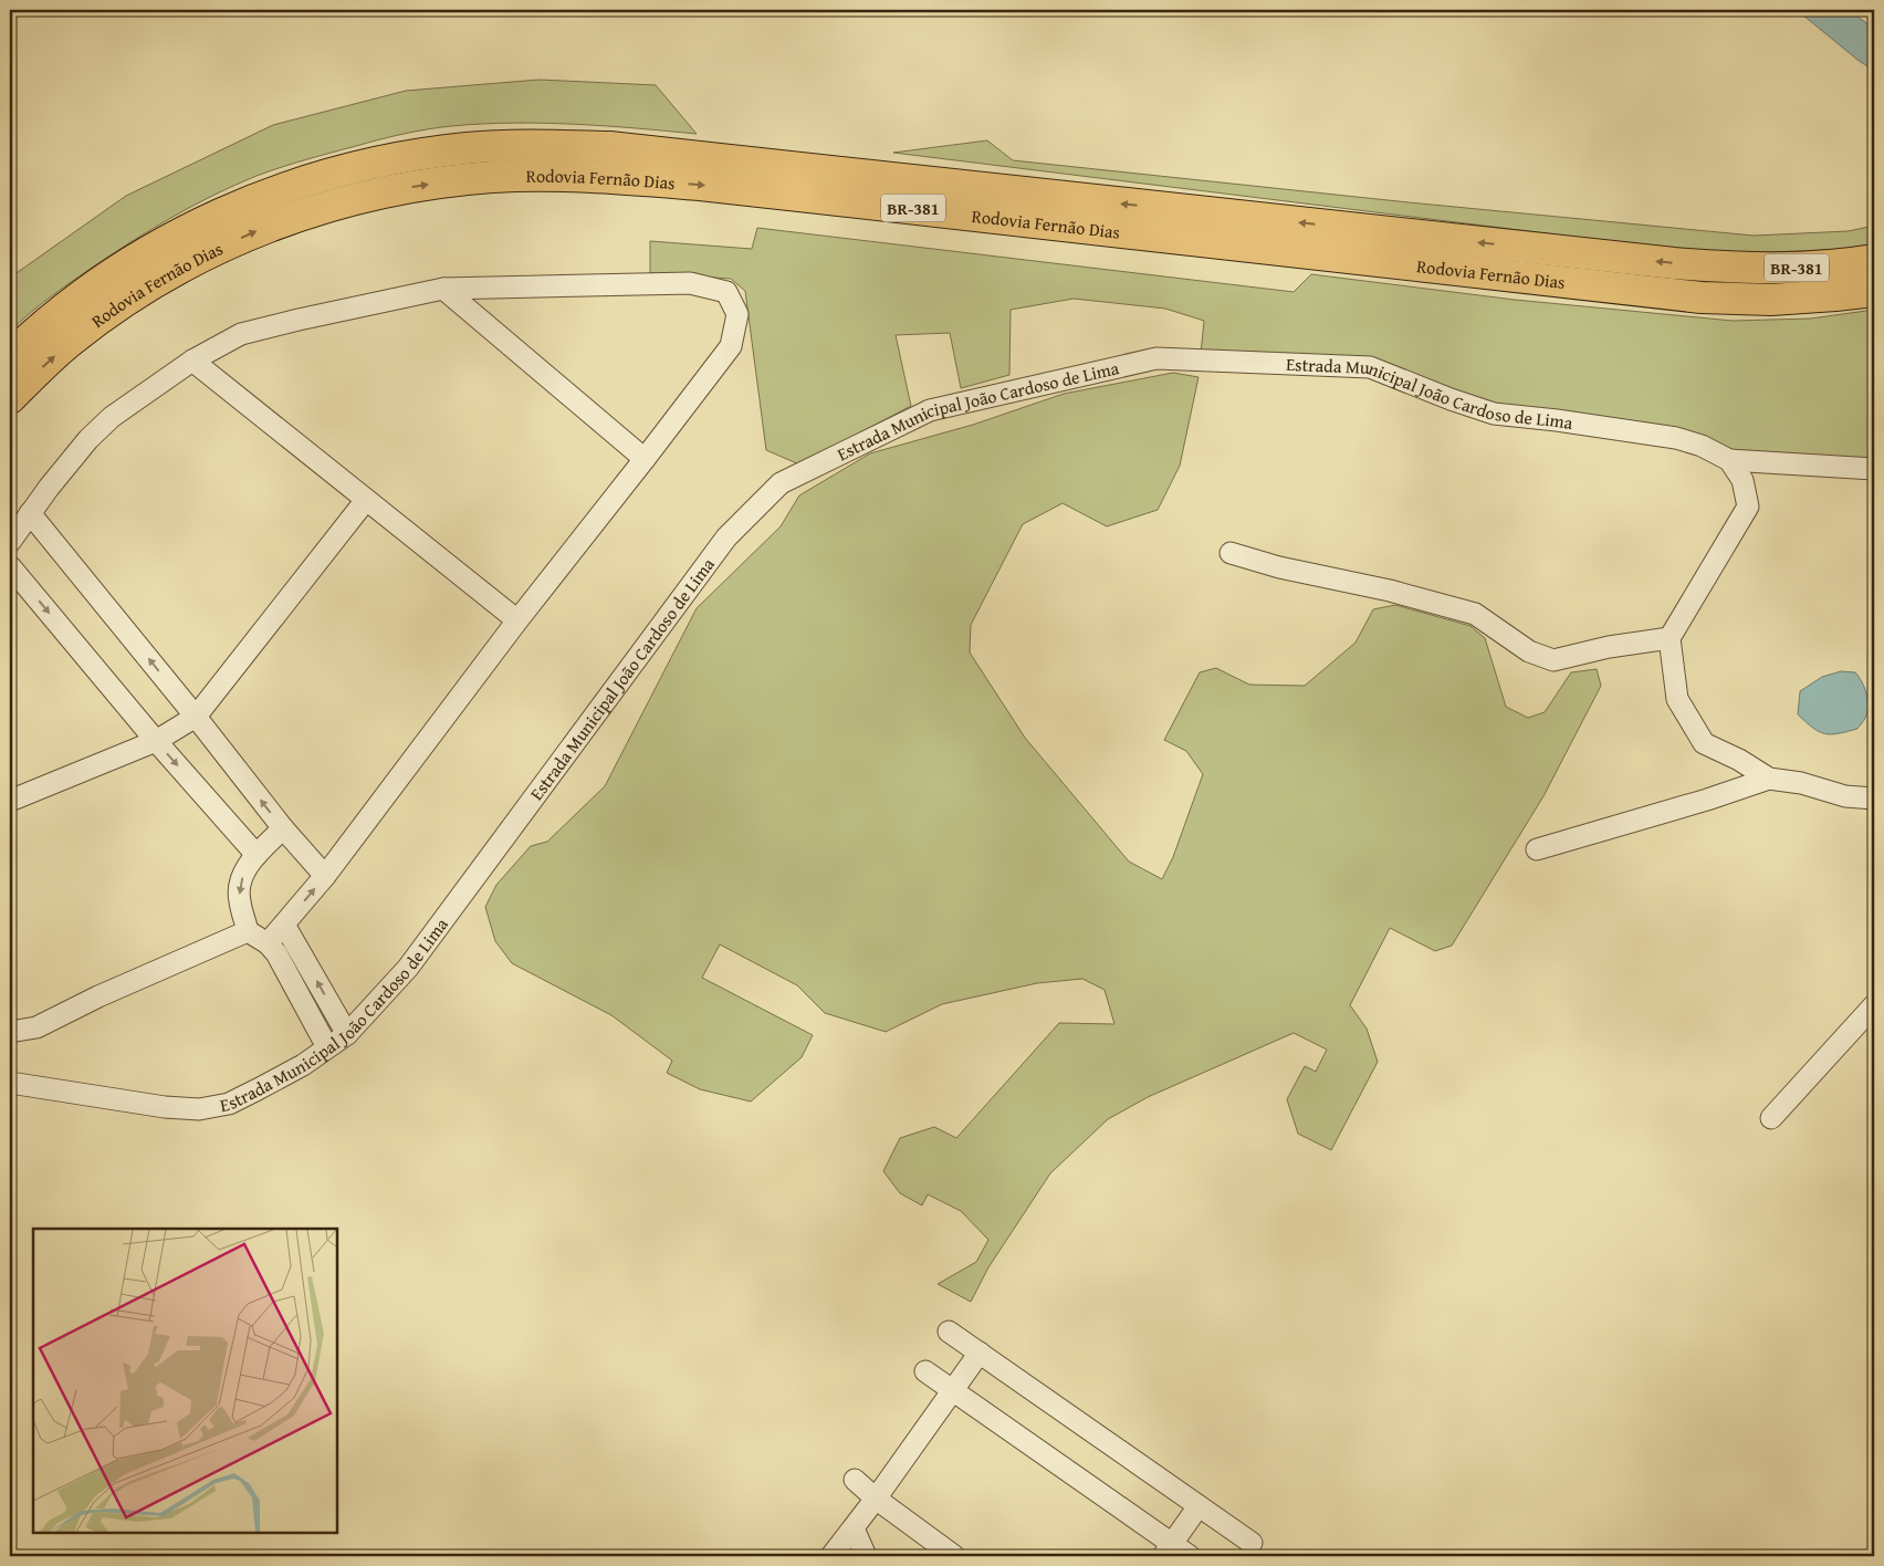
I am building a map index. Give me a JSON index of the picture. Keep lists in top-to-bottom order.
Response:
{
  "streets": {
    "highway": ["Rodovia Fernão Dias", "BR-381"],
    "street": ["Estrada Municipal João Cardoso de Lima"]
  }
}
